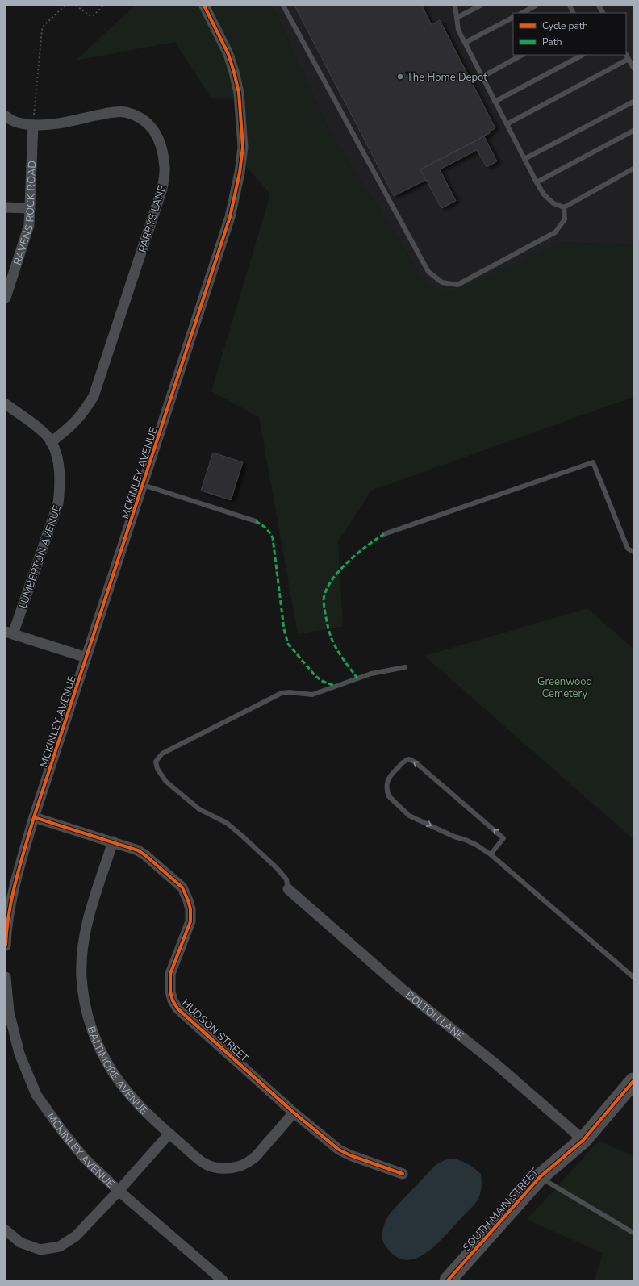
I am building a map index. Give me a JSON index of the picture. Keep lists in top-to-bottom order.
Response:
{
  "streets": {
    "highway": ["SOUTH MAIN STREET"],
    "street": [
      "RAVENS ROCK ROAD",
      "PARRYS LANE",
      "MCKINLEY AVENUE",
      "LUMBERTON AVENUE",
      "BOLTON LANE",
      "HUDSON STREET",
      "BALTIMORE AVENUE"
    ]
  },
  "crossings": [
    ["RAVENS ROCK ROAD", "PARRYS LANE"],
    ["PARRYS LANE", "LUMBERTON AVENUE"],
    ["MCKINLEY AVENUE", "HUDSON STREET"],
    ["BOLTON LANE", "SOUTH MAIN STREET"],
    ["HUDSON STREET", "BALTIMORE AVENUE"]
  ],
  "parks": ["Greenwood Cemetery"],
  "places": ["The Home Depot"],
  "legend": ["Cycle path", "Path"]
}
